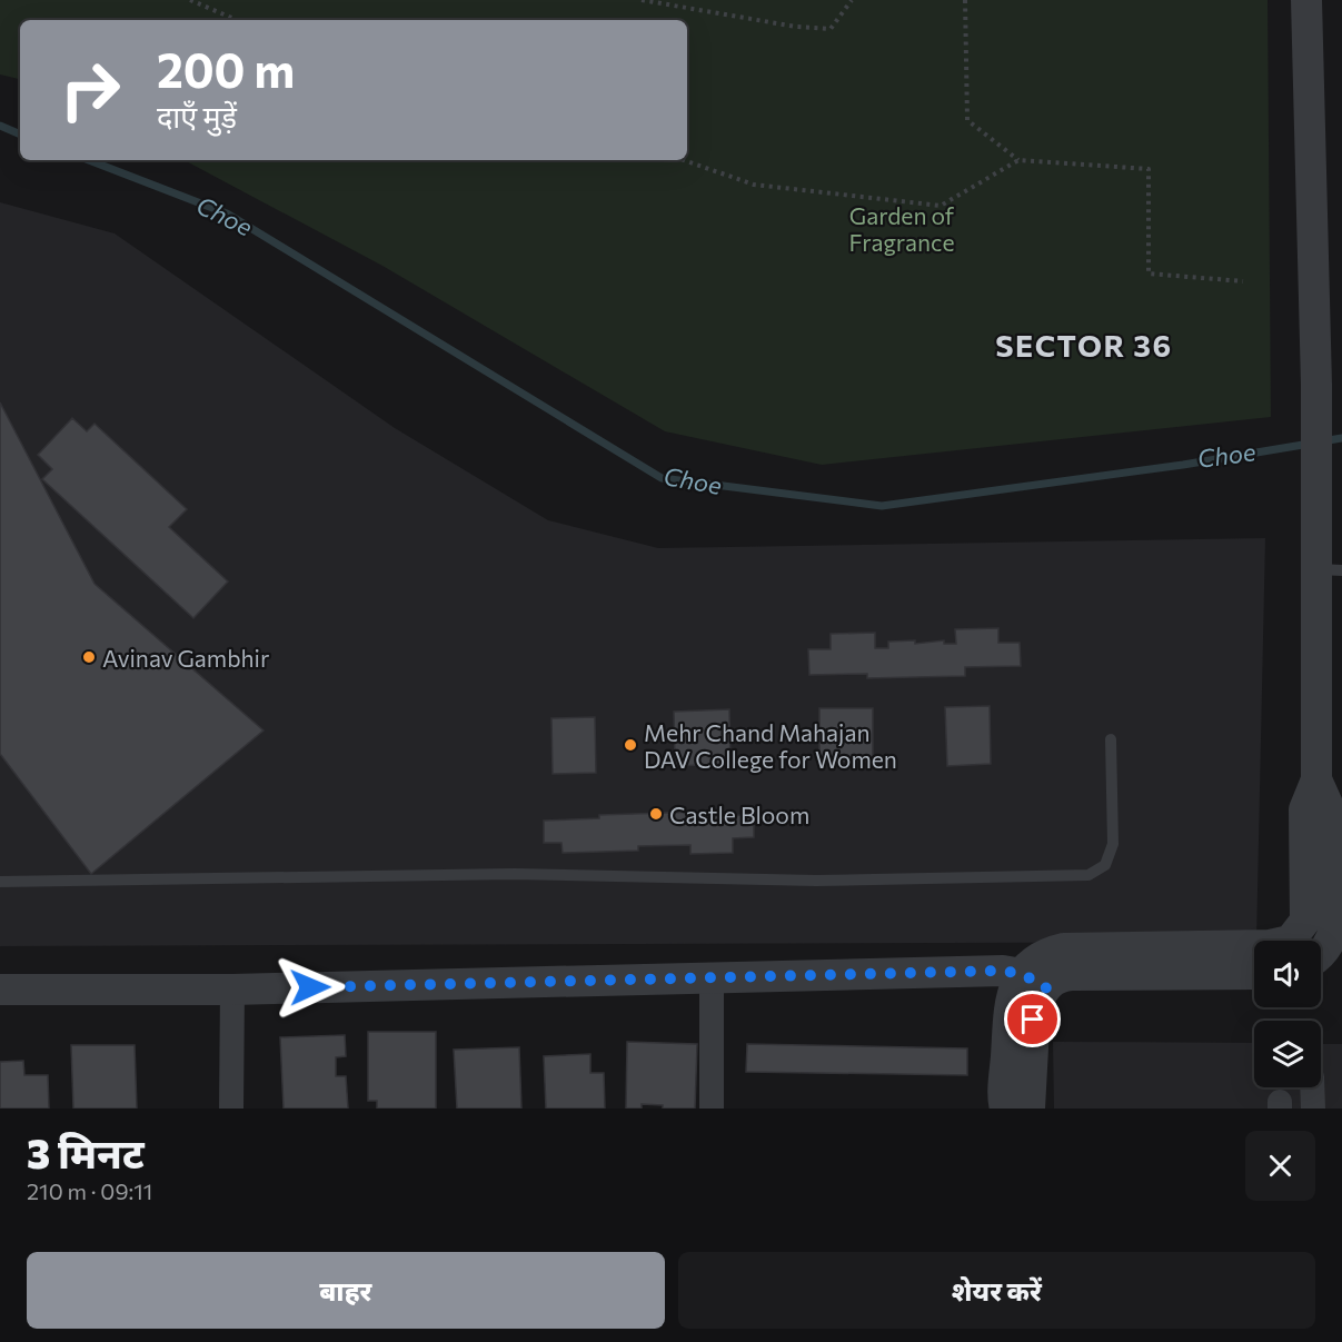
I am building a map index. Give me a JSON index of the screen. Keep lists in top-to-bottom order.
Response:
{
  "districts": ["SECTOR 36"],
  "water": ["Choe"],
  "parks": ["Garden of Fragrance"],
  "places": ["Avinav Gambhir", "Mehr Chand Mahajan DAV College for Women", "Castle Bloom"],
  "page": {
    "turn": ["200 m", "दाएँ मुड़ें"],
    "heading": ["3 मिनट", "210 m · 09:11"],
    "buttons": ["बाहर", "शेयर करें"]
  }
}
